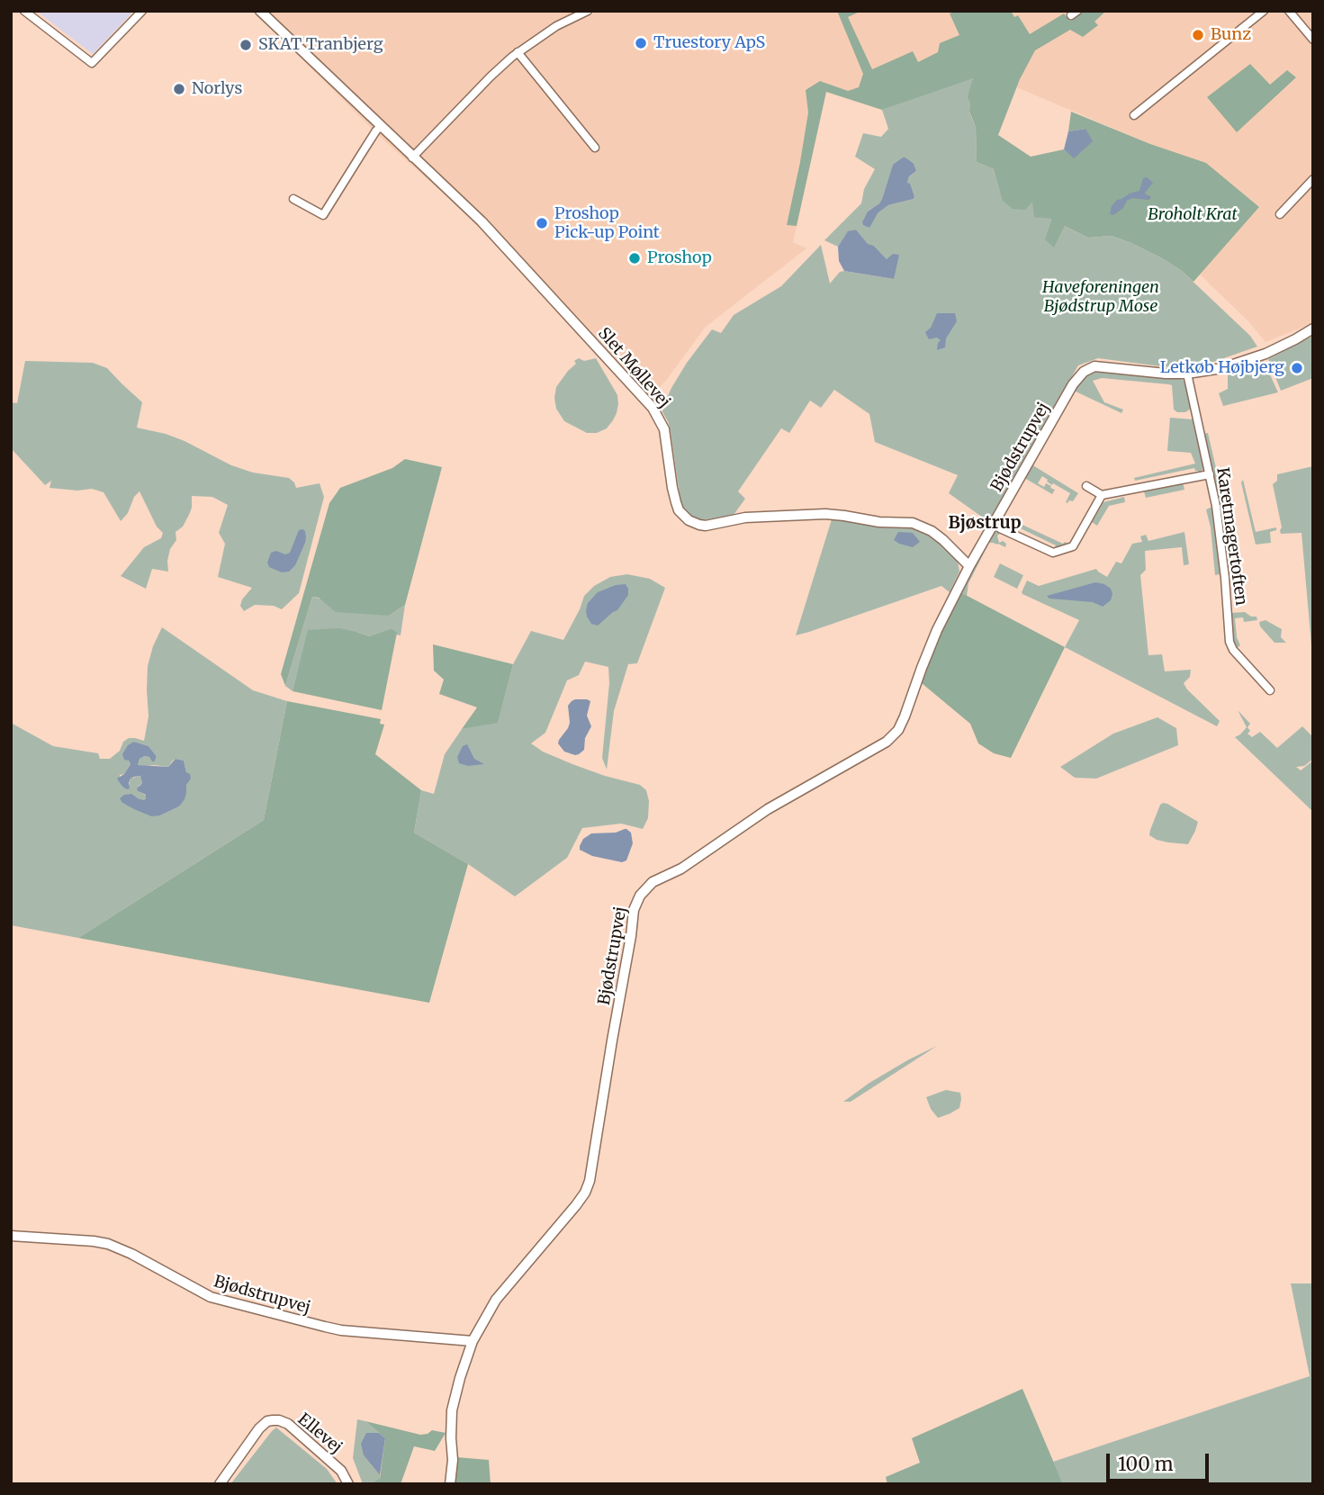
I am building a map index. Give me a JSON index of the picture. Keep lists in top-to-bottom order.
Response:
{
  "streets": {
    "street": [
      "Slet Møllevej",
      "Bjødstrupvej",
      "Karetmagertoften",
      "Ellevej"
    ]
  },
  "crossings": [
    ["Slet Møllevej", "Bjødstrupvej"],
    ["Bjødstrupvej", "Karetmagertoften"]
  ],
  "districts": ["Bjøstrup"],
  "parks": ["Broholt Krat", "Haveforeningen Bjødstrup Mose"],
  "places": [
    "Bunz",
    "Truestory ApS",
    "SKAT Tranbjerg",
    "Norlys",
    "Proshop Pick-up Point",
    "Proshop",
    "Letkøb Højbjerg"
  ],
  "scale_bar": "100 m"
}
